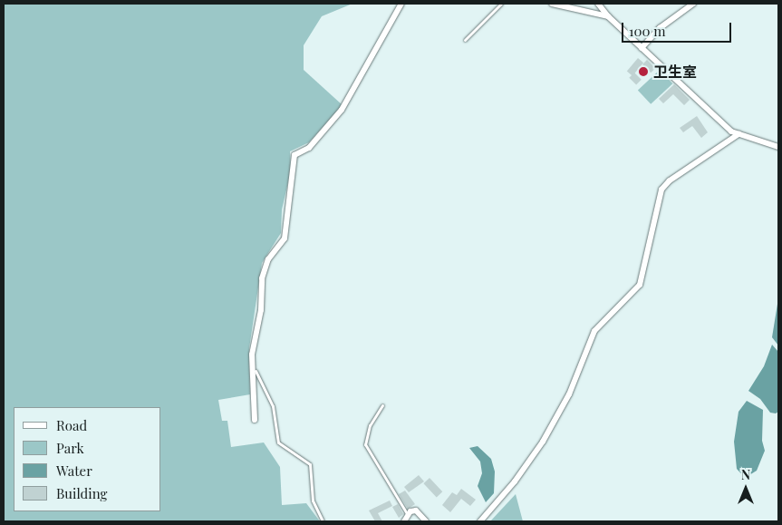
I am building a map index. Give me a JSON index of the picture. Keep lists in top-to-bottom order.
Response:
{
  "places": ["卫生室"],
  "legend": [
    "Road",
    "Park",
    "Water",
    "Building"
  ],
  "scale_bar": "100 m",
  "north": "top"
}
